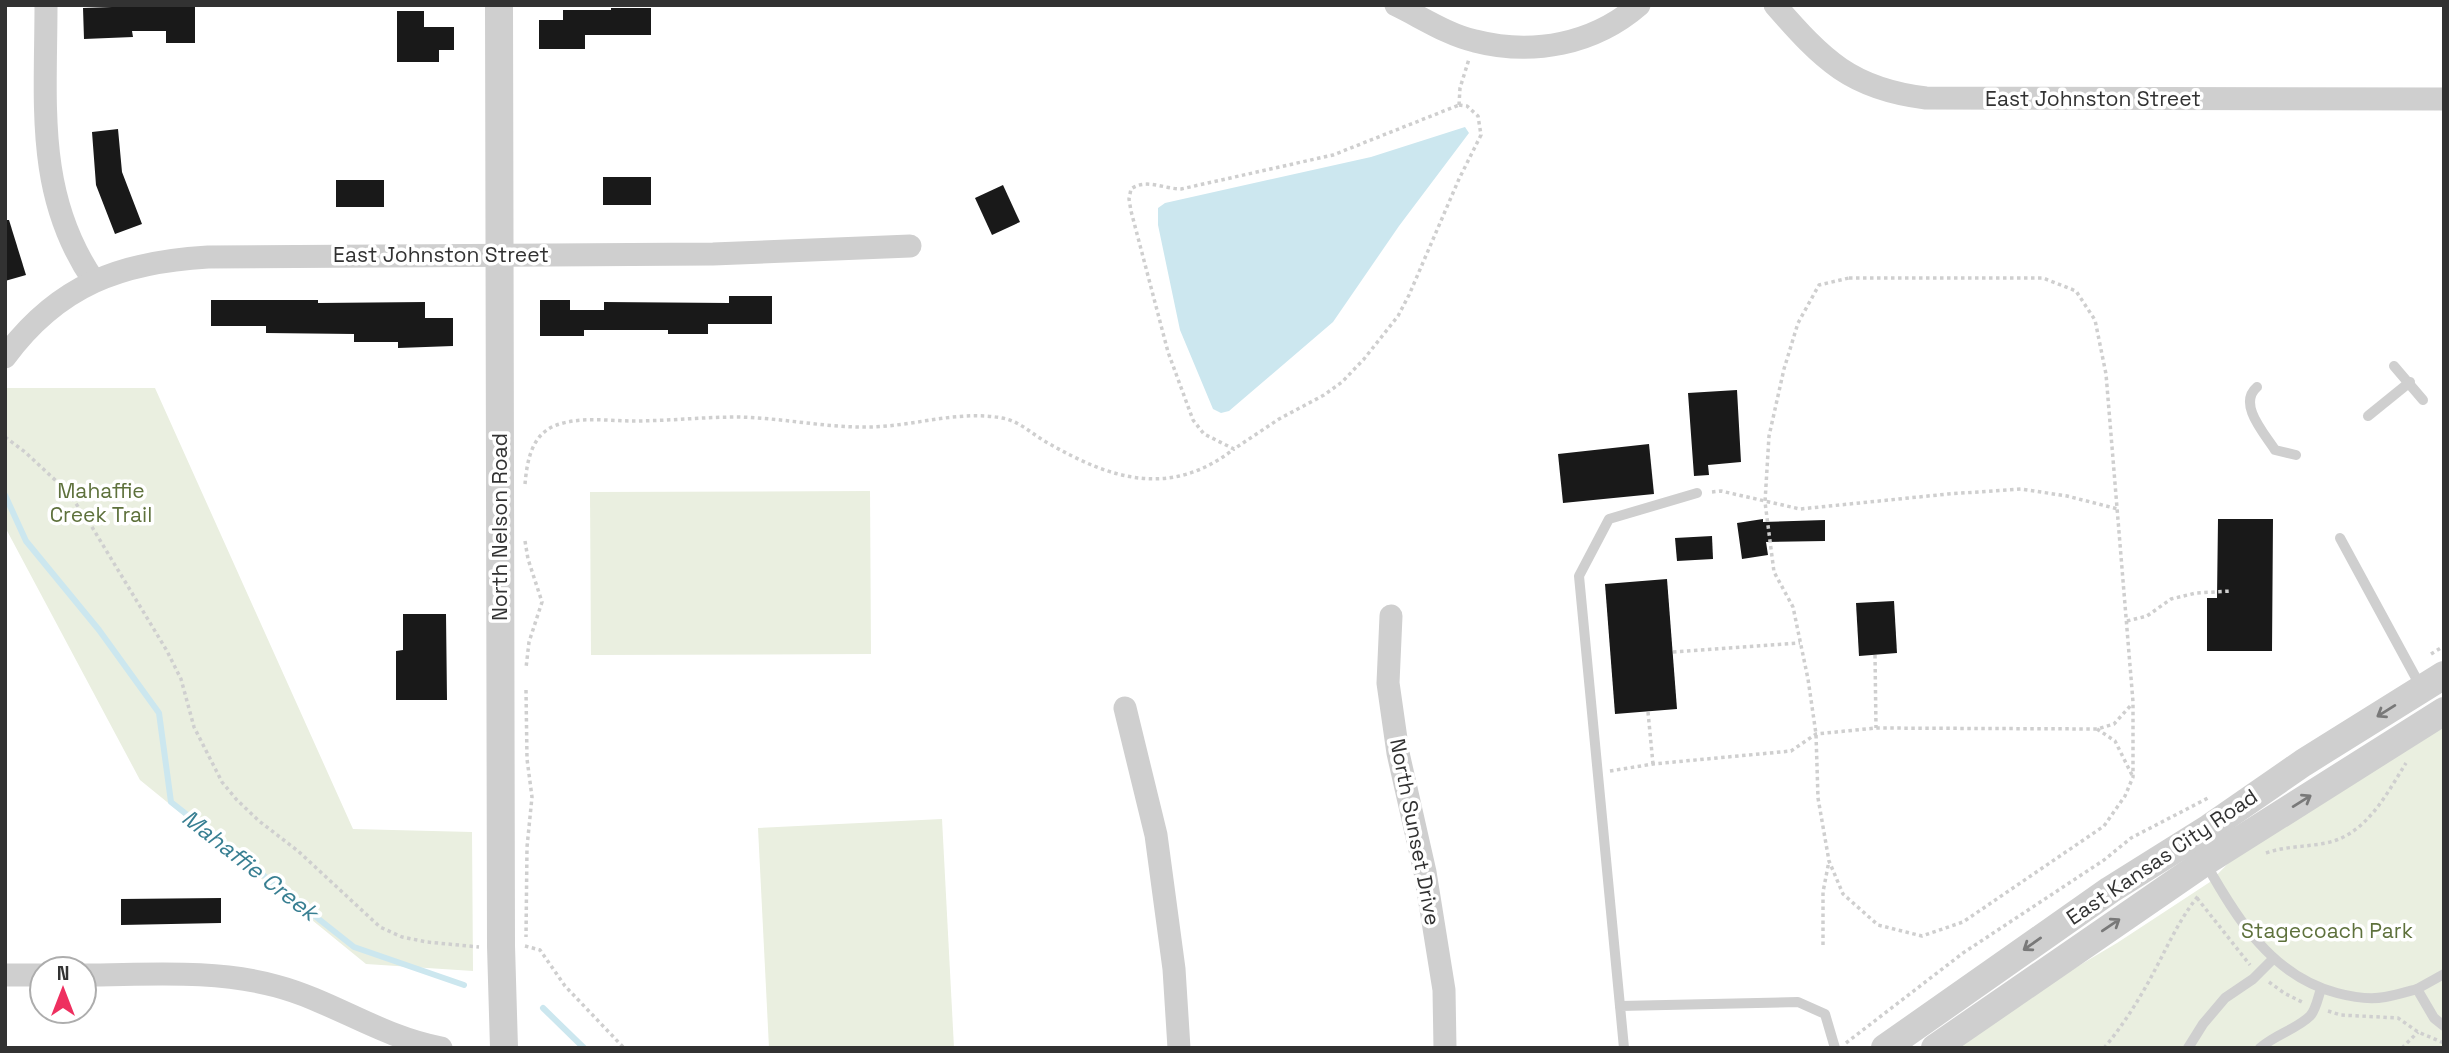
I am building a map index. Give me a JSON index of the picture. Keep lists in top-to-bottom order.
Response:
{
  "streets": {
    "street": [
      "East Johnston Street",
      "North Nelson Road",
      "North Sunset Drive",
      "East Kansas City Road"
    ]
  },
  "crossings": [
    ["East Johnston Street", "North Nelson Road"]
  ],
  "water": ["Mahaffie Creek"],
  "parks": ["Mahaffie Creek Trail", "Stagecoach Park"],
  "north": "top"
}
